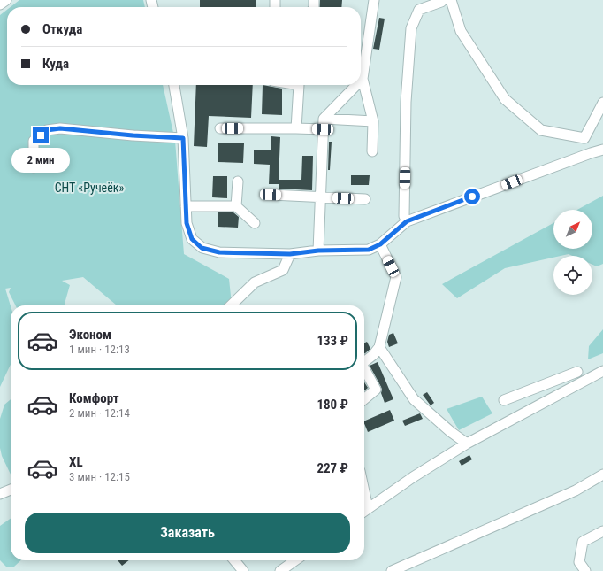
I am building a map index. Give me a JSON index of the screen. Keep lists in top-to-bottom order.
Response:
{
  "parks": ["СНТ «Ручеёк»"],
  "north": "top right",
  "page": {
    "banner": ["Откуда", "Куда"],
    "bubble": "2 мин",
    "list": [
      {
        "name": "Эконом",
        "note": "1 мин · 12:13",
        "value": "133 ₽"
      },
      {
        "name": "Комфорт",
        "note": "2 мин · 12:14",
        "value": "180 ₽"
      },
      {
        "name": "XL",
        "note": "3 мин · 12:15",
        "value": "227 ₽"
      }
    ],
    "buttons": "Заказать"
  }
}
